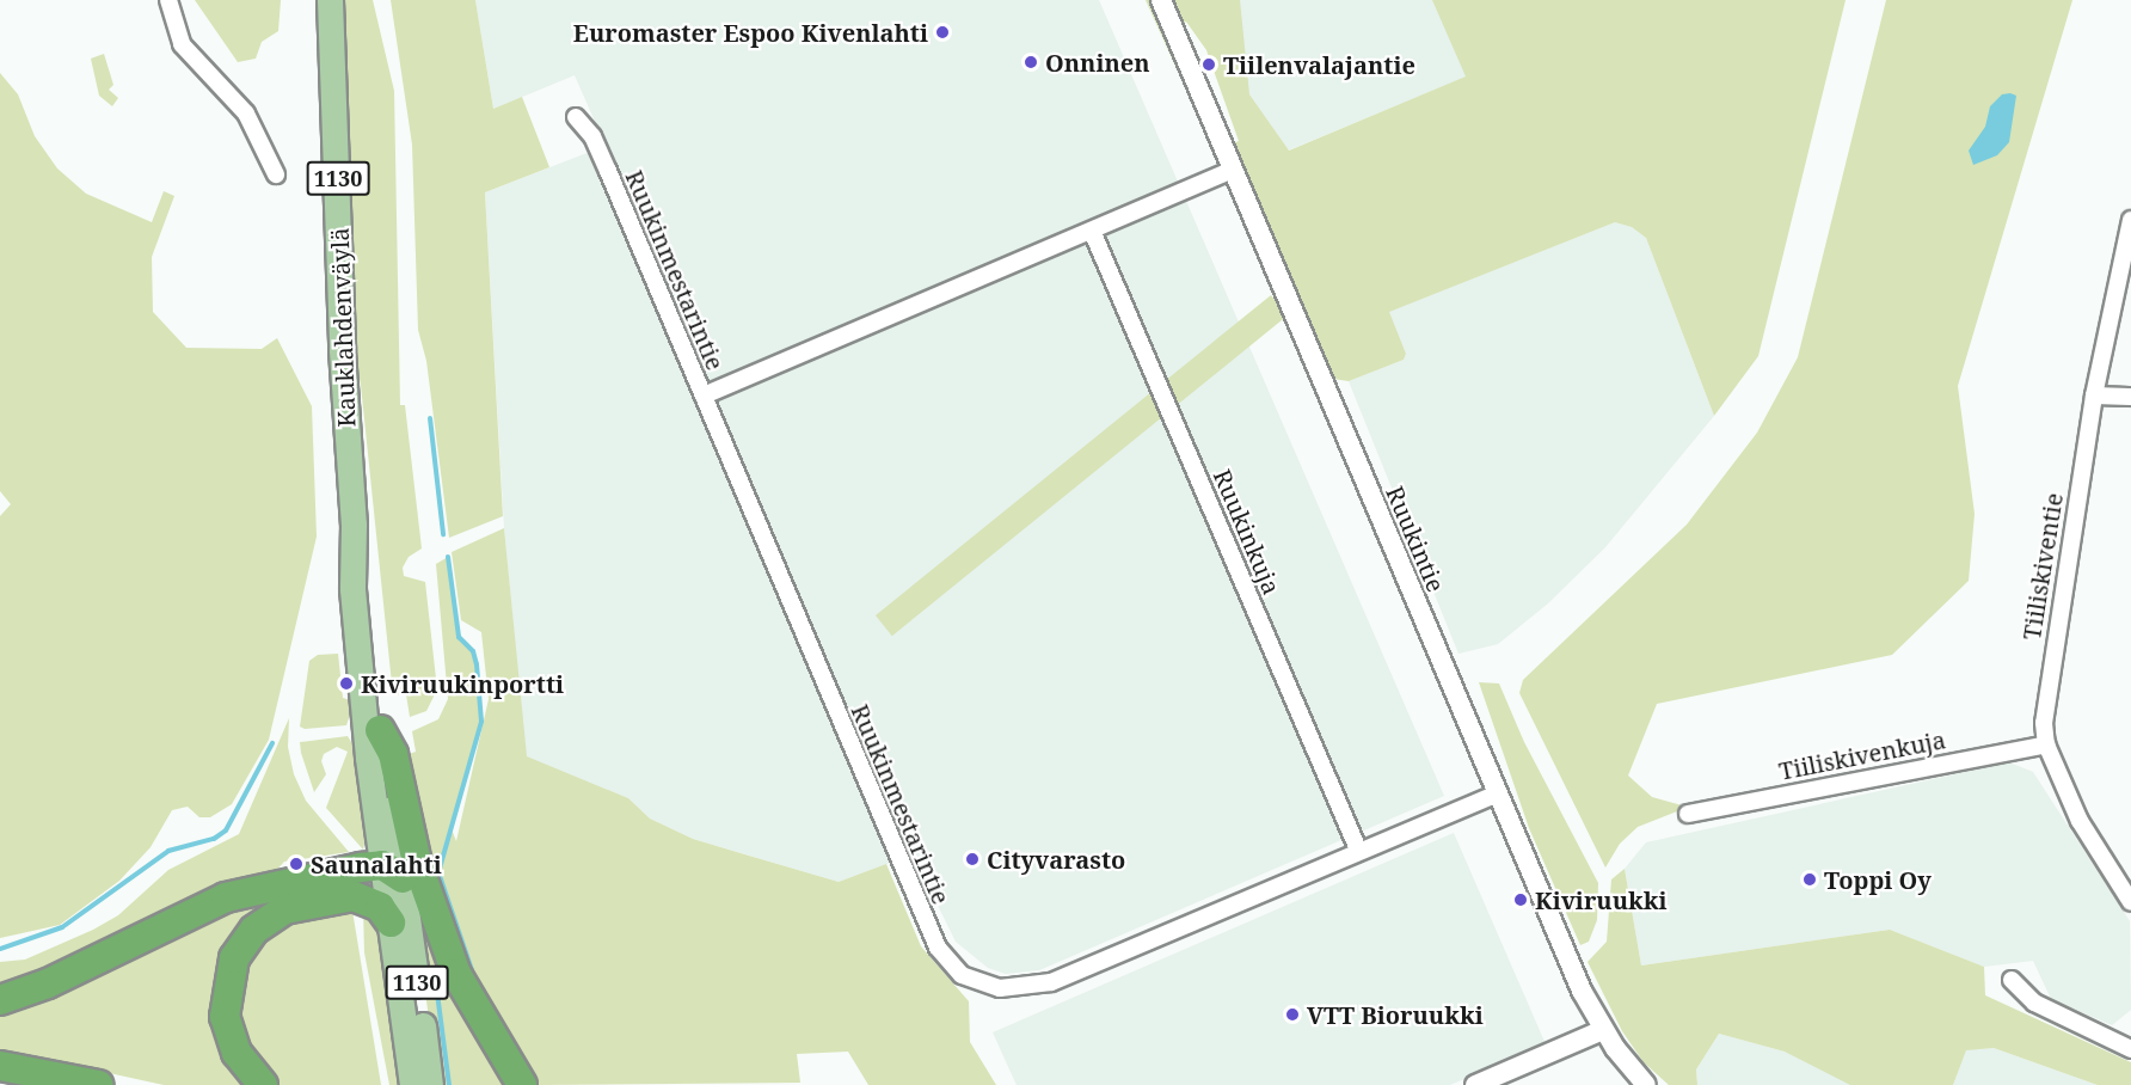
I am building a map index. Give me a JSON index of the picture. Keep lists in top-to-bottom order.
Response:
{
  "streets": {
    "main road": ["1130", "Kauklahdenväylä"],
    "street": [
      "Ruukinmestarintie",
      "Ruukinkuja",
      "Ruukintie",
      "Tiiliskiventie",
      "Tiiliskivenkuja"
    ]
  },
  "crossings": [
    ["Ruukinmestarintie", "Ruukinkuja"],
    ["Ruukinmestarintie", "Ruukintie"],
    ["Tiiliskiventie", "Tiiliskivenkuja"]
  ],
  "places": [
    "Euromaster Espoo Kivenlahti",
    "Onninen",
    "Tiilenvalajantie",
    "Kiviruukinportti",
    "Cityvarasto",
    "Saunalahti",
    "Toppi Oy",
    "Kiviruukki",
    "VTT Bioruukki"
  ]
}
